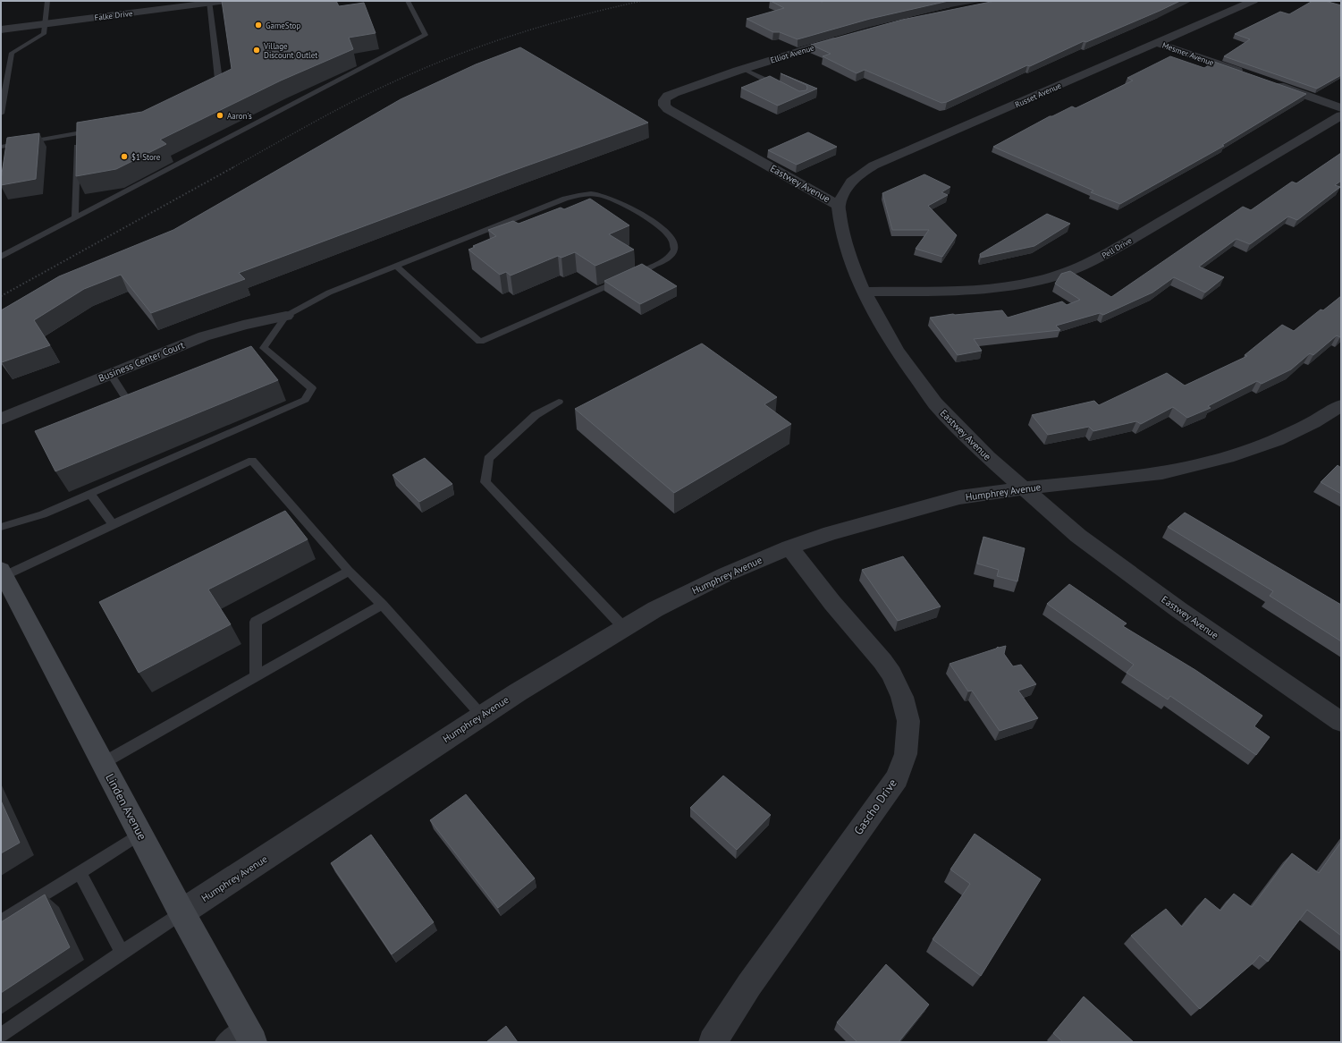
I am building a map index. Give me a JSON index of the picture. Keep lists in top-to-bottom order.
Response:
{
  "streets": {
    "main road": ["Linden Avenue"],
    "street": [
      "Falke Drive",
      "Elliot Avenue",
      "Mesmer Avenue",
      "Russet Avenue",
      "Eastwey Avenue",
      "Pell Drive",
      "Business Center Court",
      "Humphrey Avenue",
      "Gascho Drive"
    ]
  },
  "crossings": [
    ["Elliot Avenue", "Eastwey Avenue"],
    ["Mesmer Avenue", "Russet Avenue"],
    ["Russet Avenue", "Eastwey Avenue"],
    ["Eastwey Avenue", "Pell Drive"],
    ["Eastwey Avenue", "Humphrey Avenue"],
    ["Humphrey Avenue", "Linden Avenue"],
    ["Humphrey Avenue", "Gascho Drive"]
  ],
  "places": [
    "GameStop",
    "Village Discount Outlet",
    "Aaron's",
    "$1 Store"
  ]
}
